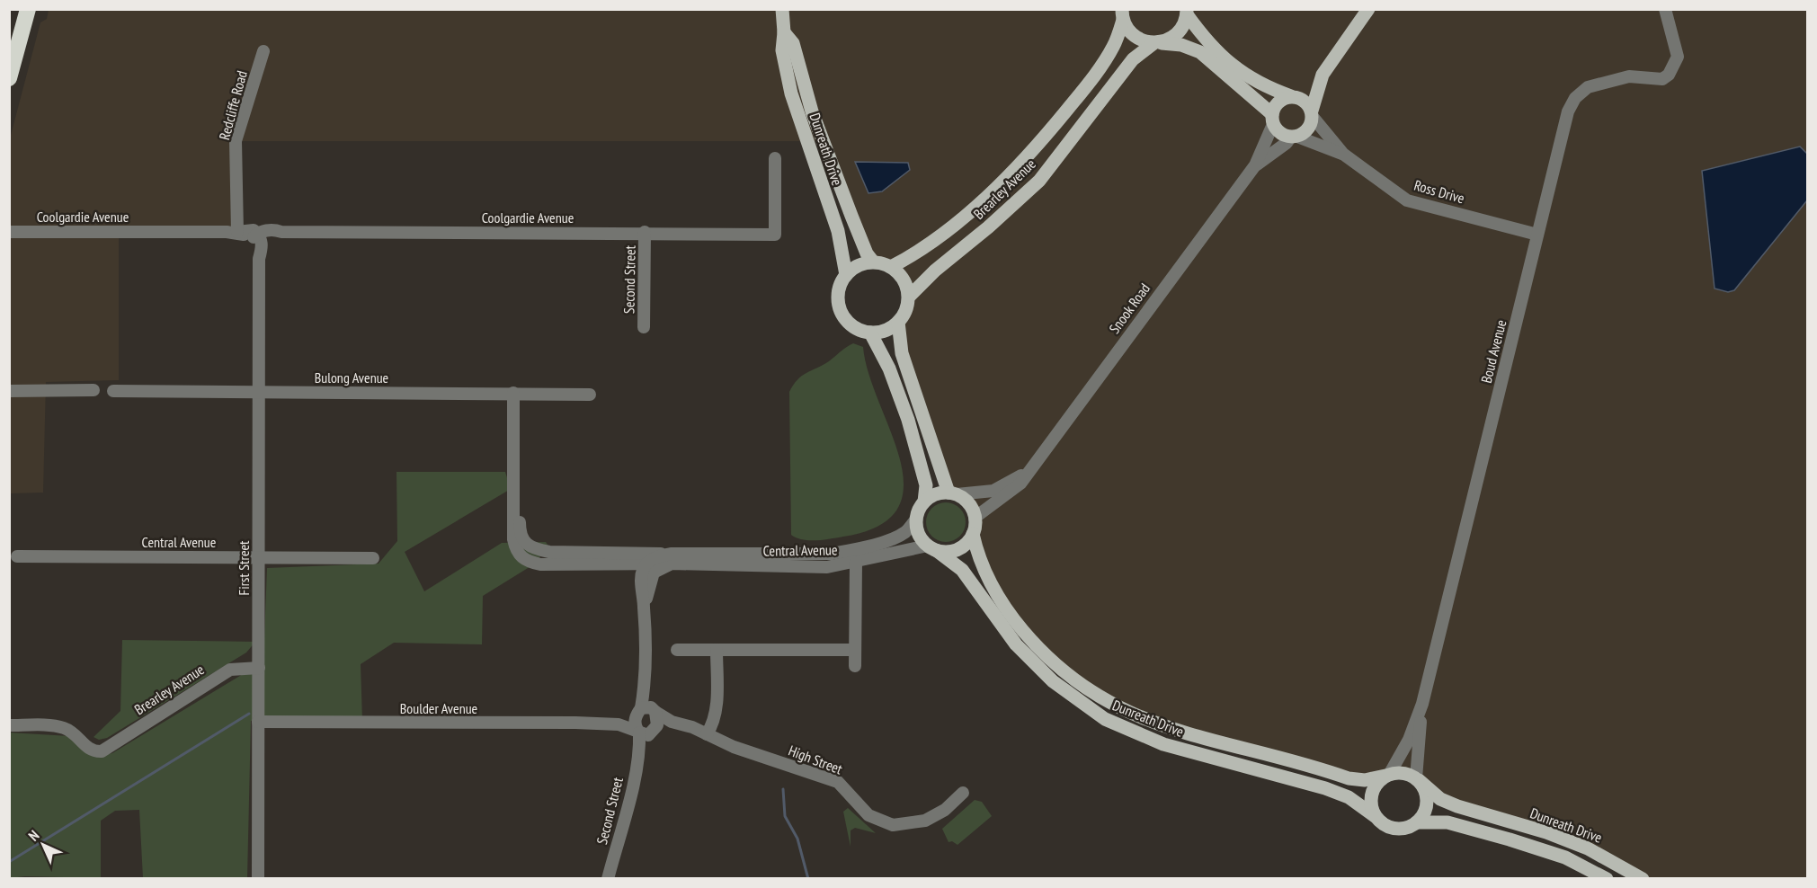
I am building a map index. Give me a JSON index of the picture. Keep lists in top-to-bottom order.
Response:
{
  "streets": {
    "main road": ["Dunreath Drive", "Brearley Avenue"],
    "street": [
      "Redcliffe Road",
      "Ross Drive",
      "Coolgardie Avenue",
      "Second Street",
      "Snook Road",
      "Boud Avenue",
      "Bulong Avenue",
      "Central Avenue",
      "First Street",
      "Boulder Avenue",
      "High Street"
    ]
  },
  "crossings": [
    ["Redcliffe Road", "Coolgardie Avenue"],
    ["Dunreath Drive", "Brearley Avenue"],
    ["Dunreath Drive", "Snook Road"],
    ["Dunreath Drive", "Boud Avenue"],
    ["Dunreath Drive", "Central Avenue"],
    ["Brearley Avenue", "First Street"],
    ["Ross Drive", "Snook Road"],
    ["Ross Drive", "Boud Avenue"],
    ["Coolgardie Avenue", "Second Street"],
    ["Coolgardie Avenue", "First Street"],
    ["Second Street", "Central Avenue"],
    ["Second Street", "Boulder Avenue"],
    ["Snook Road", "Central Avenue"],
    ["Bulong Avenue", "Central Avenue"],
    ["Bulong Avenue", "First Street"],
    ["Central Avenue", "First Street"],
    ["First Street", "Boulder Avenue"],
    ["Boulder Avenue", "High Street"]
  ],
  "north": "top left"
}
